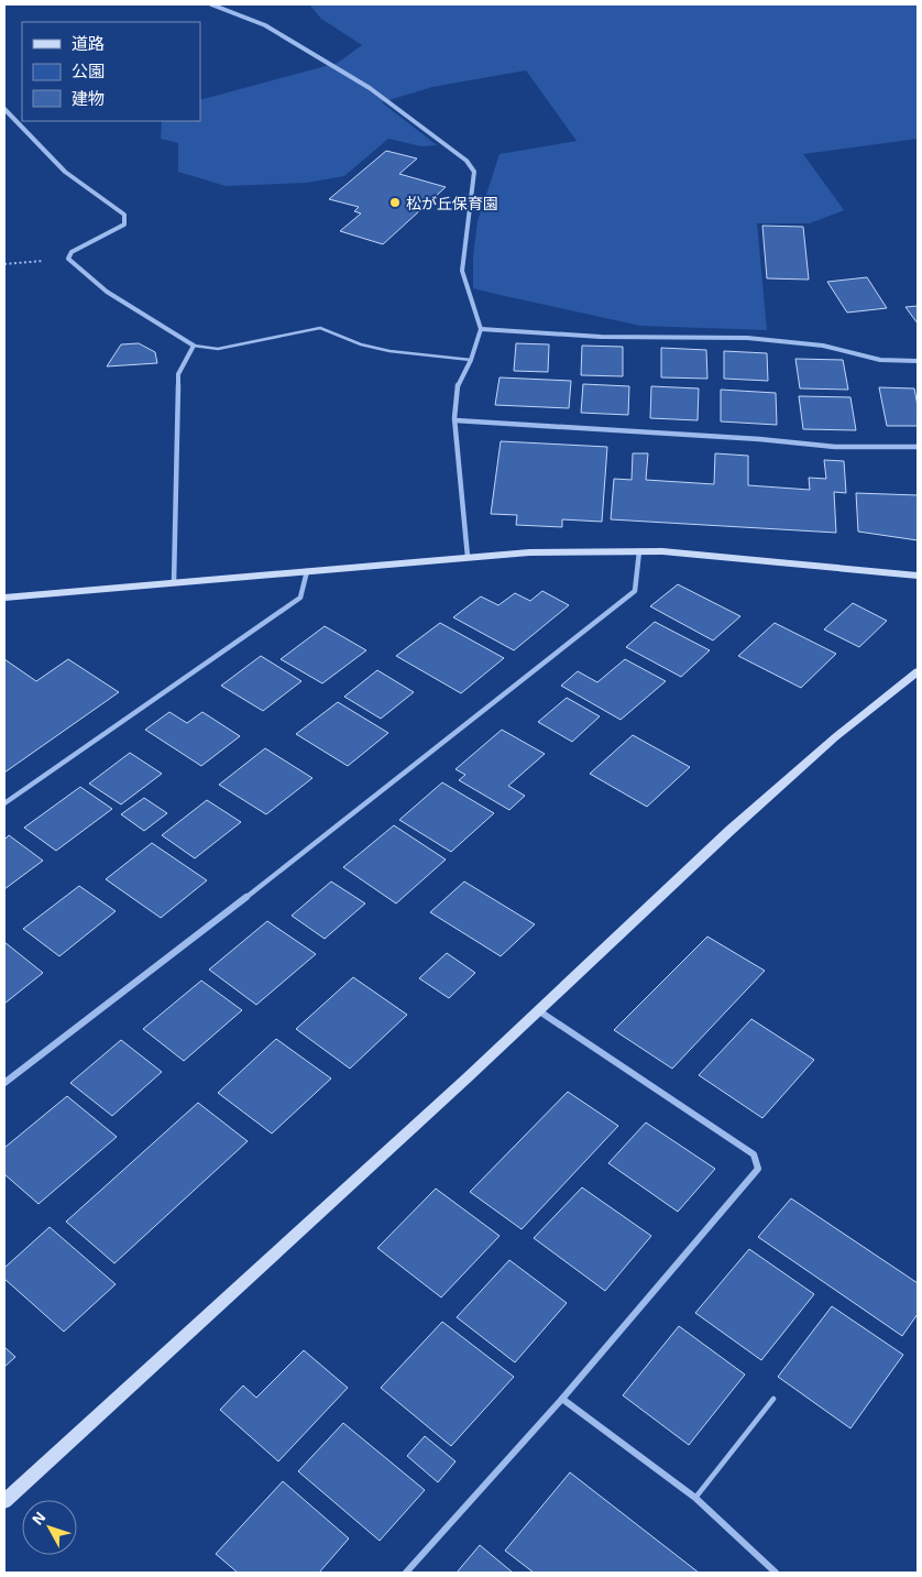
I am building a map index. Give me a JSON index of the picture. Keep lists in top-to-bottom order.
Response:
{
  "places": ["松が丘保育園"],
  "legend": ["道路", "公園", "建物"],
  "north": "top left"
}
